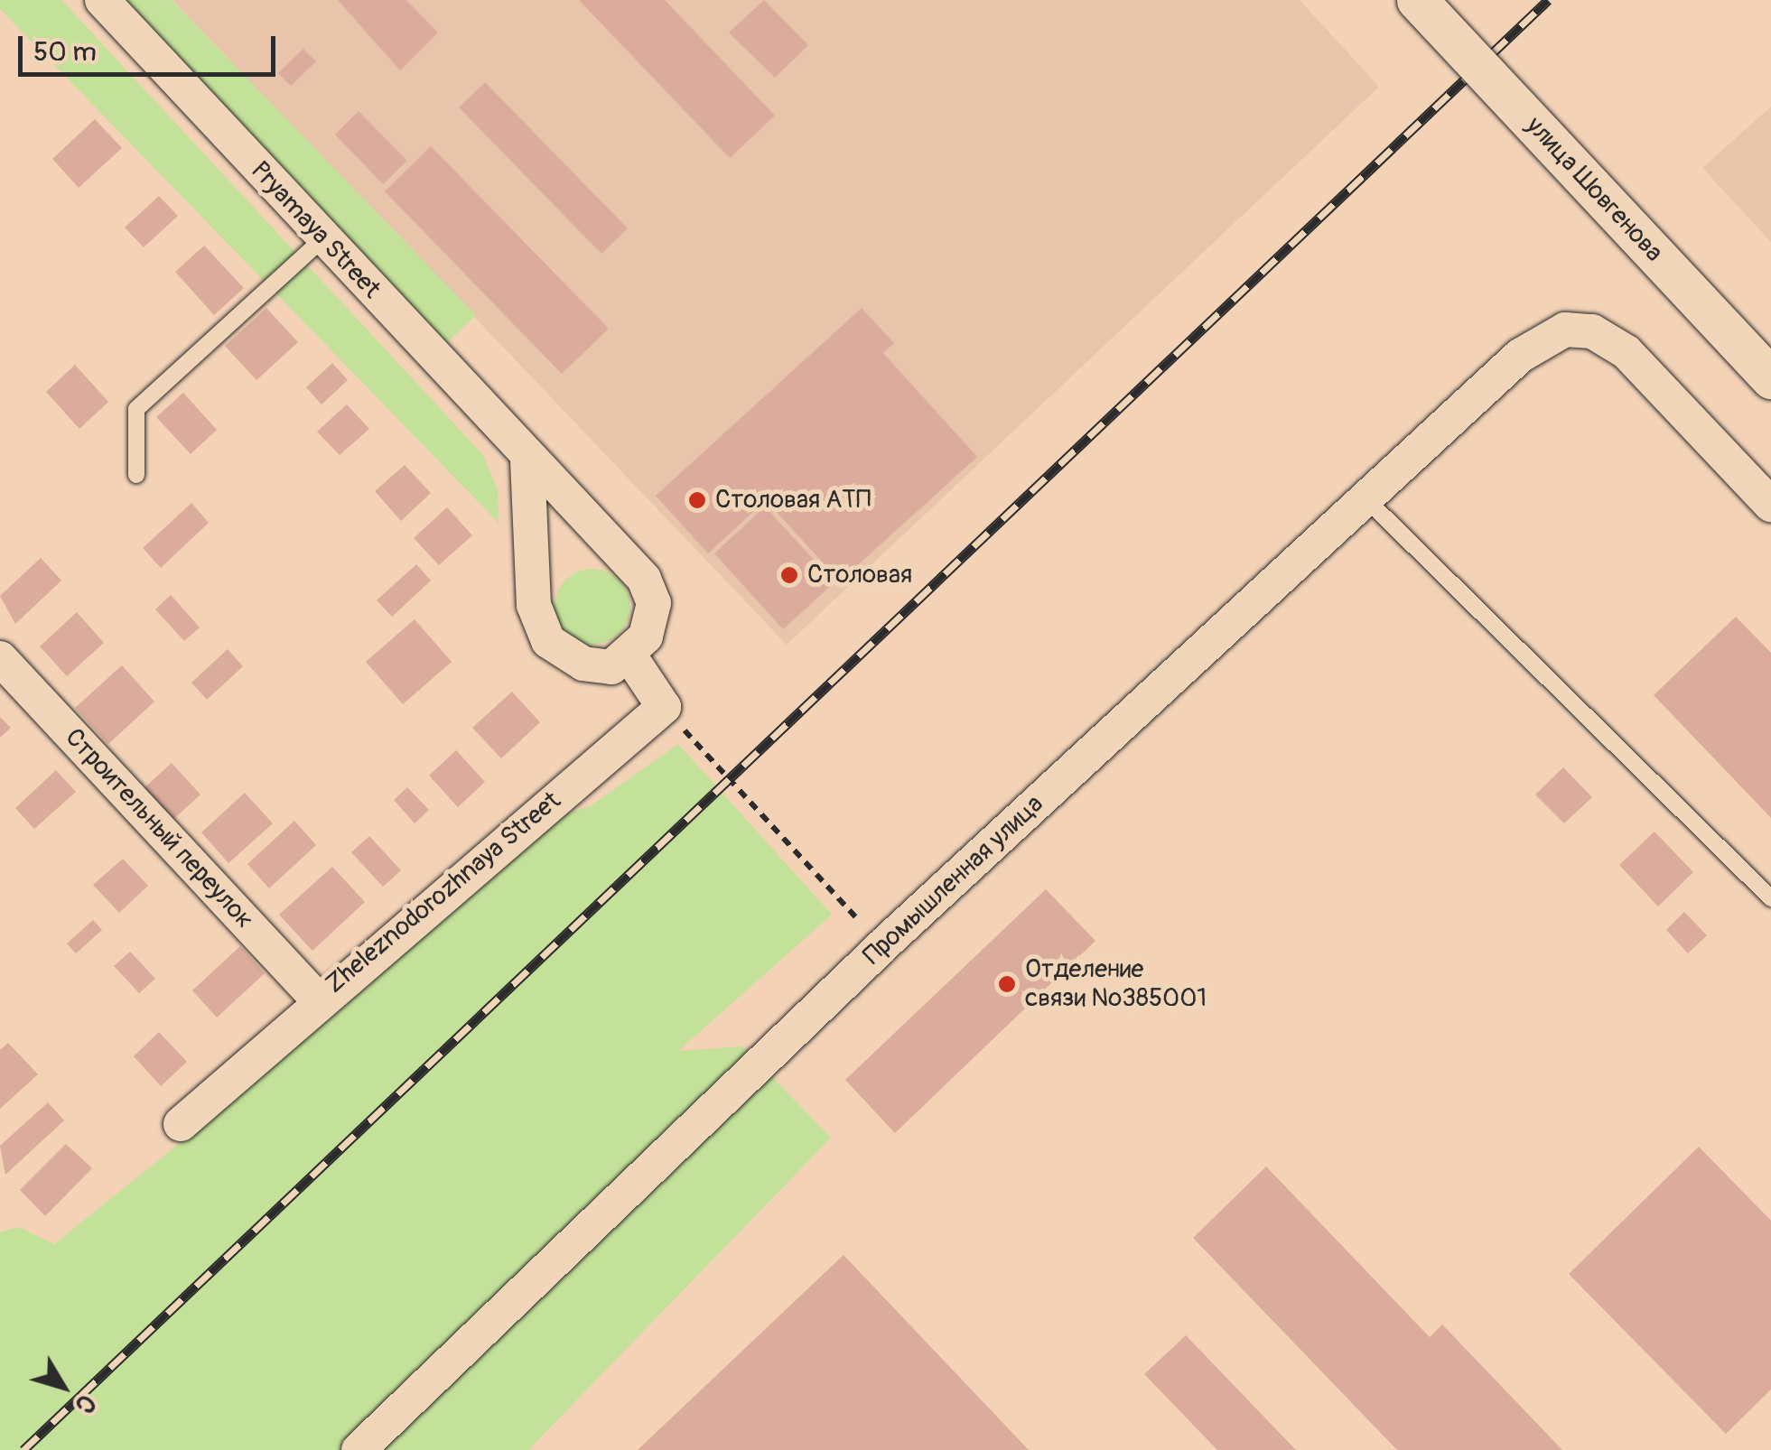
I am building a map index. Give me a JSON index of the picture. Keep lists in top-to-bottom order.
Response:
{
  "streets": {
    "street": [
      "улица Шовгенова",
      "Pryamaya Street",
      "Строительный переулок",
      "Промышленная улица",
      "Zheleznodorozhnaya Street"
    ]
  },
  "crossings": [
    ["Строительный переулок", "Zheleznodorozhnaya Street"]
  ],
  "places": ["Столовая АТП", "Столовая", "Отделение связи №385001"],
  "scale_bar": "50 m",
  "north": "bottom right"
}
